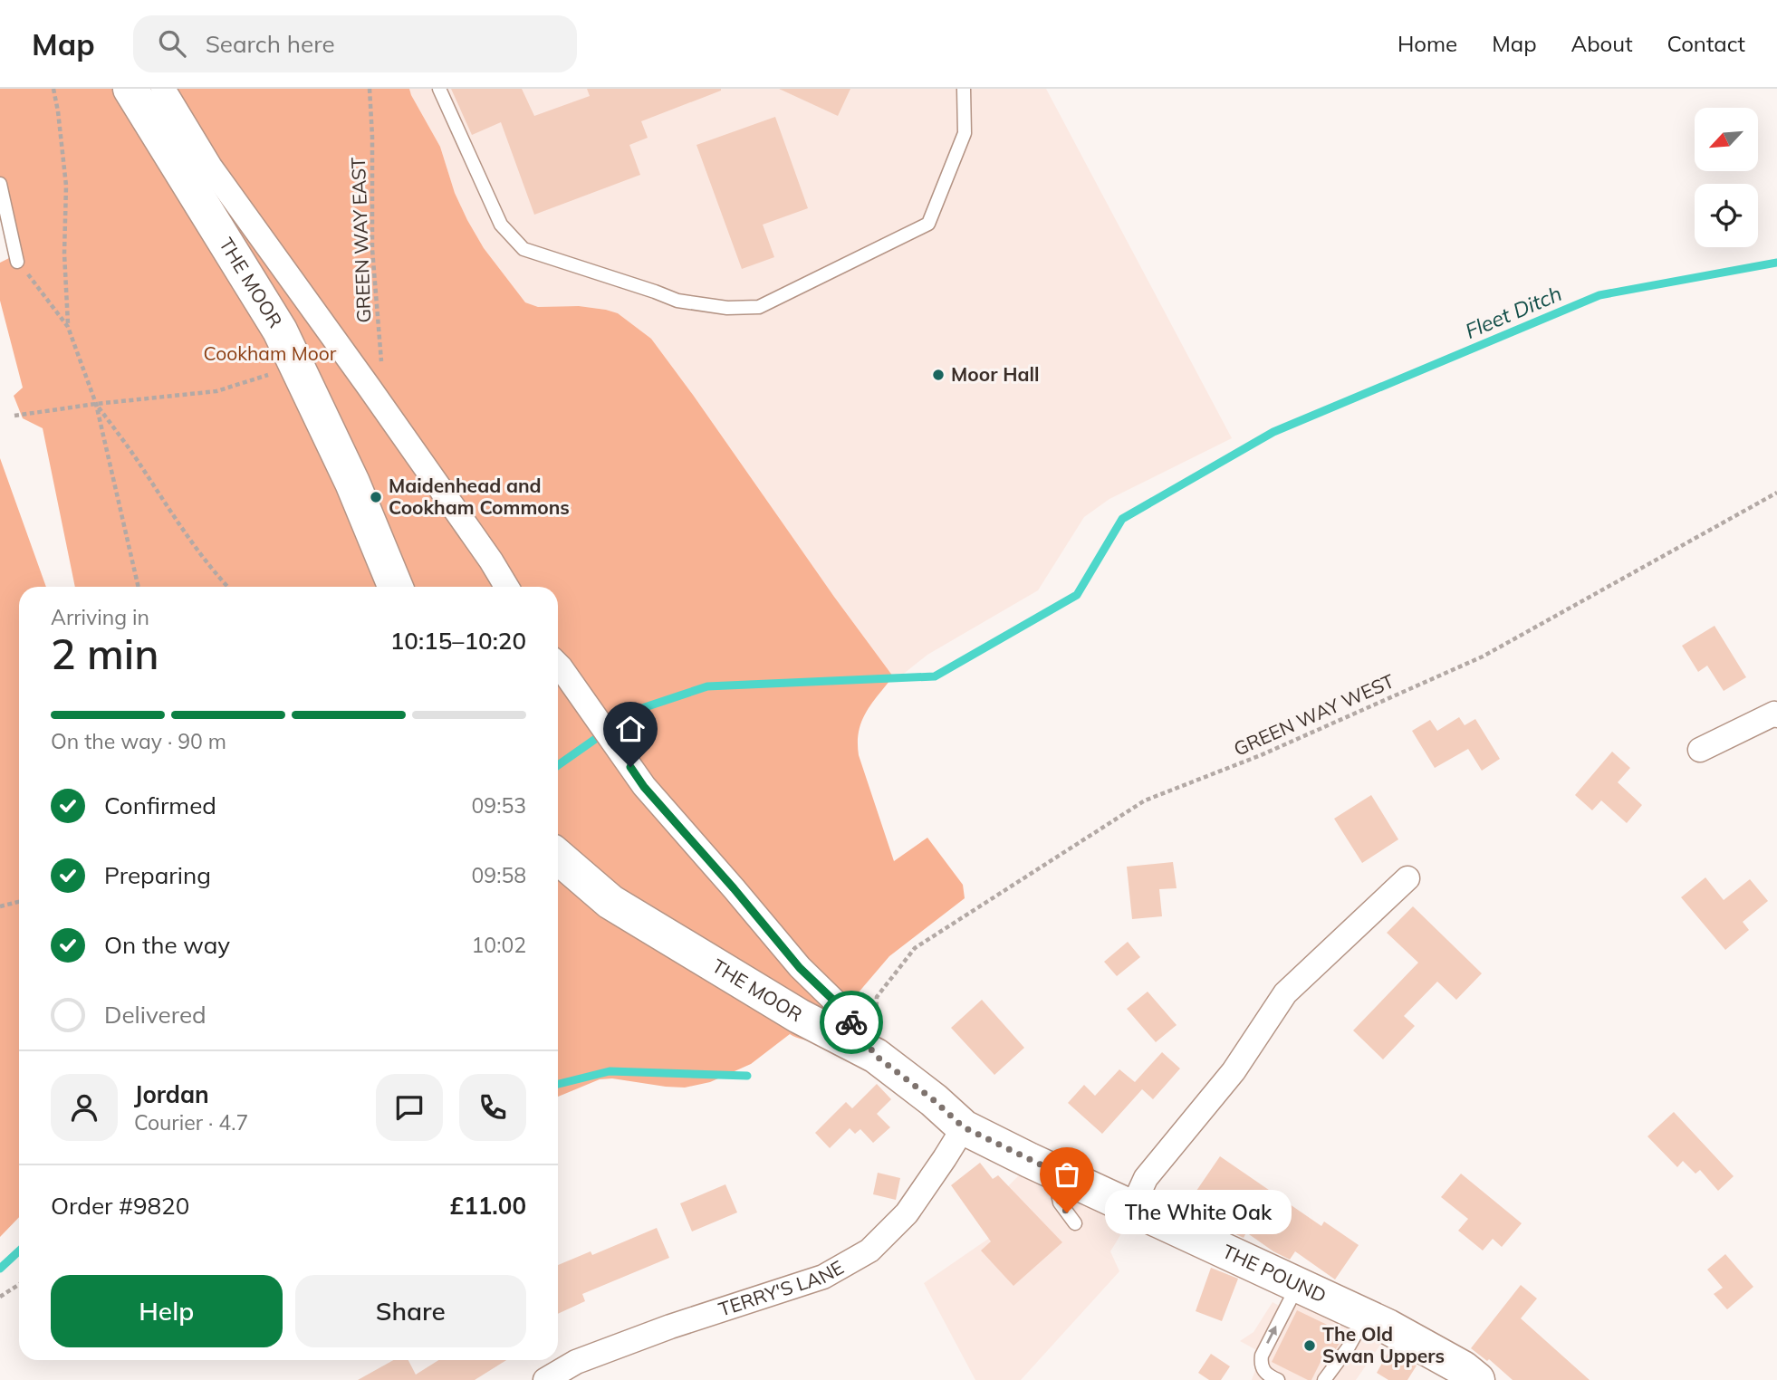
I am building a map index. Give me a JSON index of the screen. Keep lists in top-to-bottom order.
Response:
{
  "streets": {
    "main road": ["THE MOOR", "THE POUND"],
    "street": ["TERRY'S LANE"],
    "path": ["GREEN WAY EAST", "GREEN WAY WEST"]
  },
  "crossings": [
    ["THE MOOR", "THE POUND"],
    ["THE MOOR", "TERRY'S LANE"],
    ["THE POUND", "TERRY'S LANE"]
  ],
  "water": ["Fleet Ditch"],
  "parks": ["Cookham Moor"],
  "places": [
    "Moor Hall",
    "Maidenhead and Cookham Commons",
    "The White Oak",
    "The Old Swan Uppers"
  ],
  "north": "bottom left",
  "page": {
    "header": "Map",
    "search": "Search here",
    "nav": [
      "Home",
      "Map",
      "About",
      "Contact"
    ],
    "heading": ["2 min", "Arriving in", "10:15–10:20"],
    "panel": [
      "Jordan",
      "Courier · 4.7",
      "Order #9820",
      "£11.00"
    ],
    "bar": "On the way · 90 m",
    "list": [
      ["Confirmed", "09:53"],
      ["Preparing", "09:58"],
      ["On the way", "10:02"],
      "Delivered"
    ],
    "bubble": "The White Oak",
    "buttons": ["Help", "Share"]
  }
}
